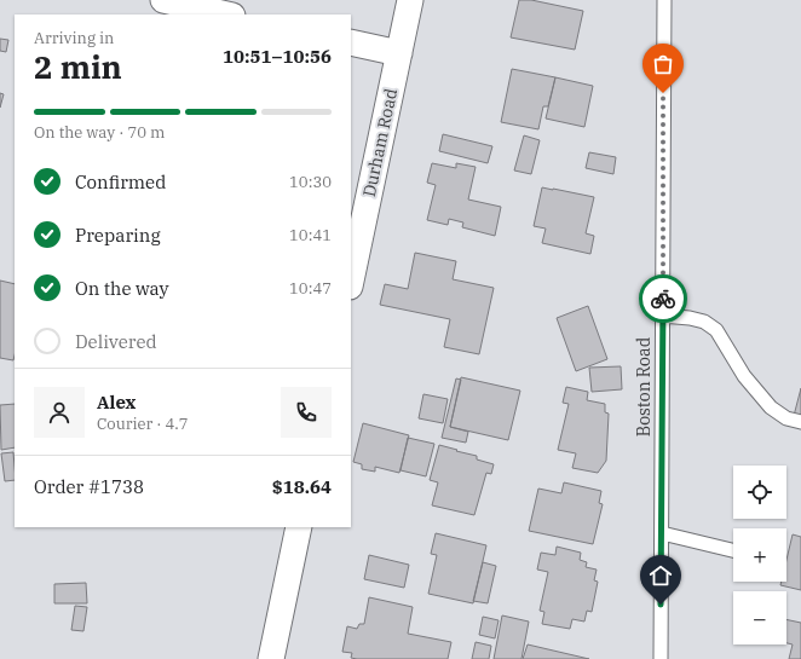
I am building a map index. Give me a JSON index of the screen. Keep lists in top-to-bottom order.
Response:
{
  "streets": {
    "street": ["Durham Road"],
    "lane": ["Boston Road"]
  },
  "page": {
    "heading": ["2 min", "Arriving in", "10:51–10:56"],
    "panel": [
      "Alex",
      "Courier · 4.7",
      "Order #1738",
      "$18.64"
    ],
    "bar": "On the way · 70 m",
    "list": [
      ["Confirmed", "10:30"],
      ["Preparing", "10:41"],
      ["On the way", "10:47"],
      "Delivered"
    ],
    "map_buttons": ["+", "−"]
  }
}
